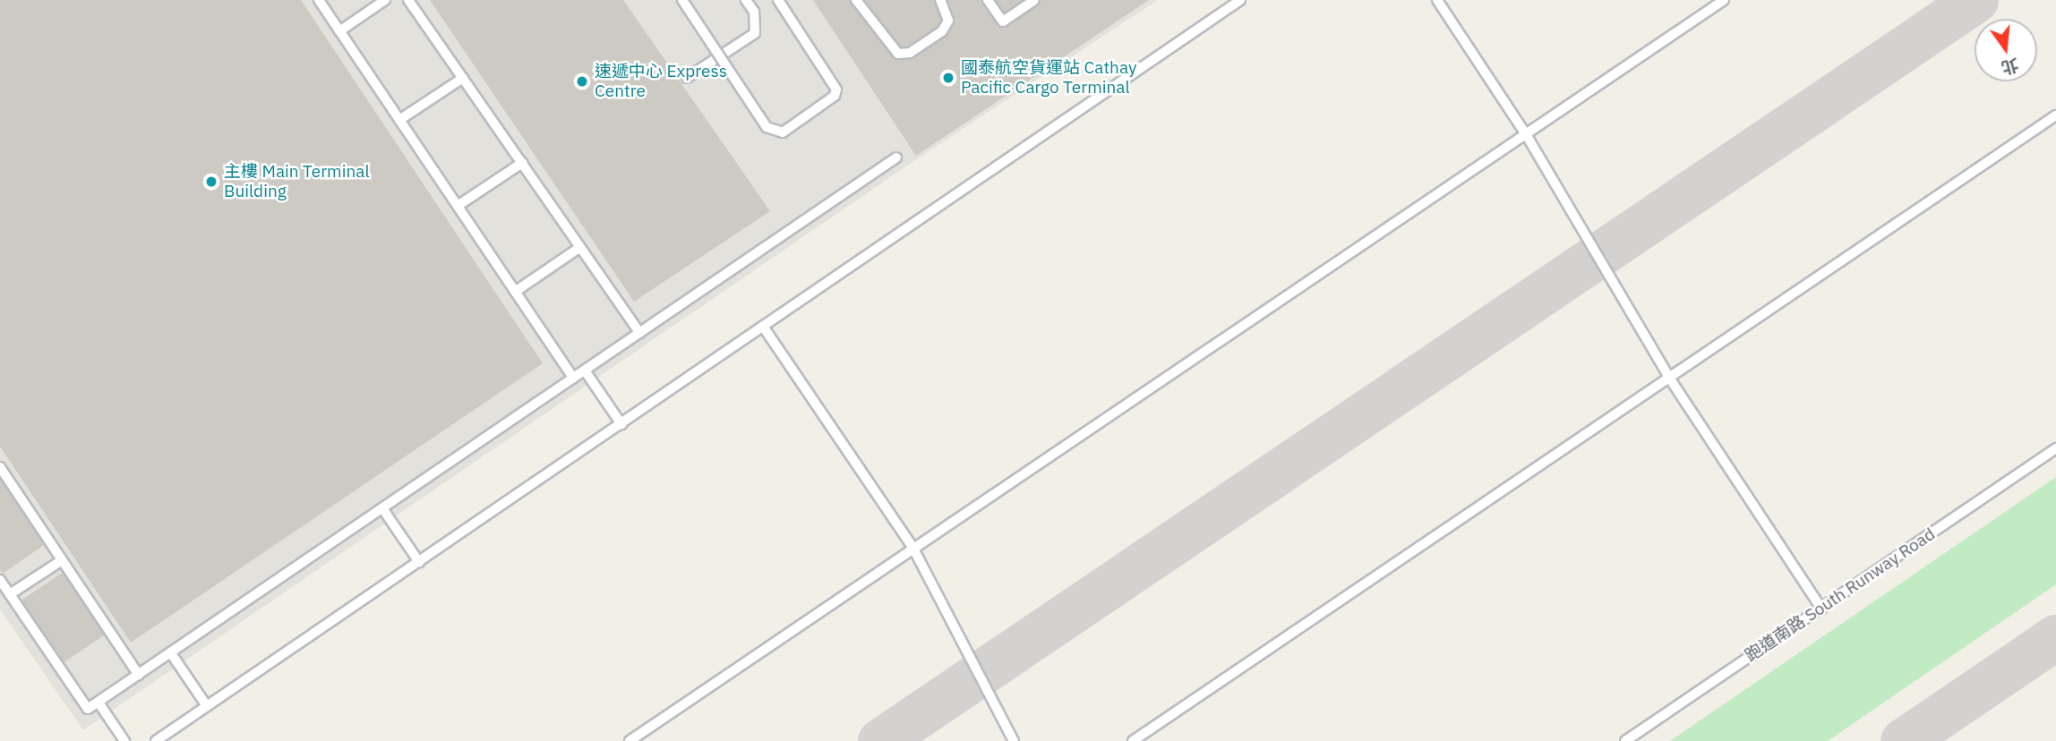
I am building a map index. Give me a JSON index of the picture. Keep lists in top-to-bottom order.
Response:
{
  "streets": {
    "lane": ["跑道南路 South Runway Road"]
  },
  "places": ["國泰航空貨運站 Cathay Pacific Cargo Terminal", "速遞中心 Express Centre", "主樓 Main Terminal Building"],
  "north": "bottom"
}
